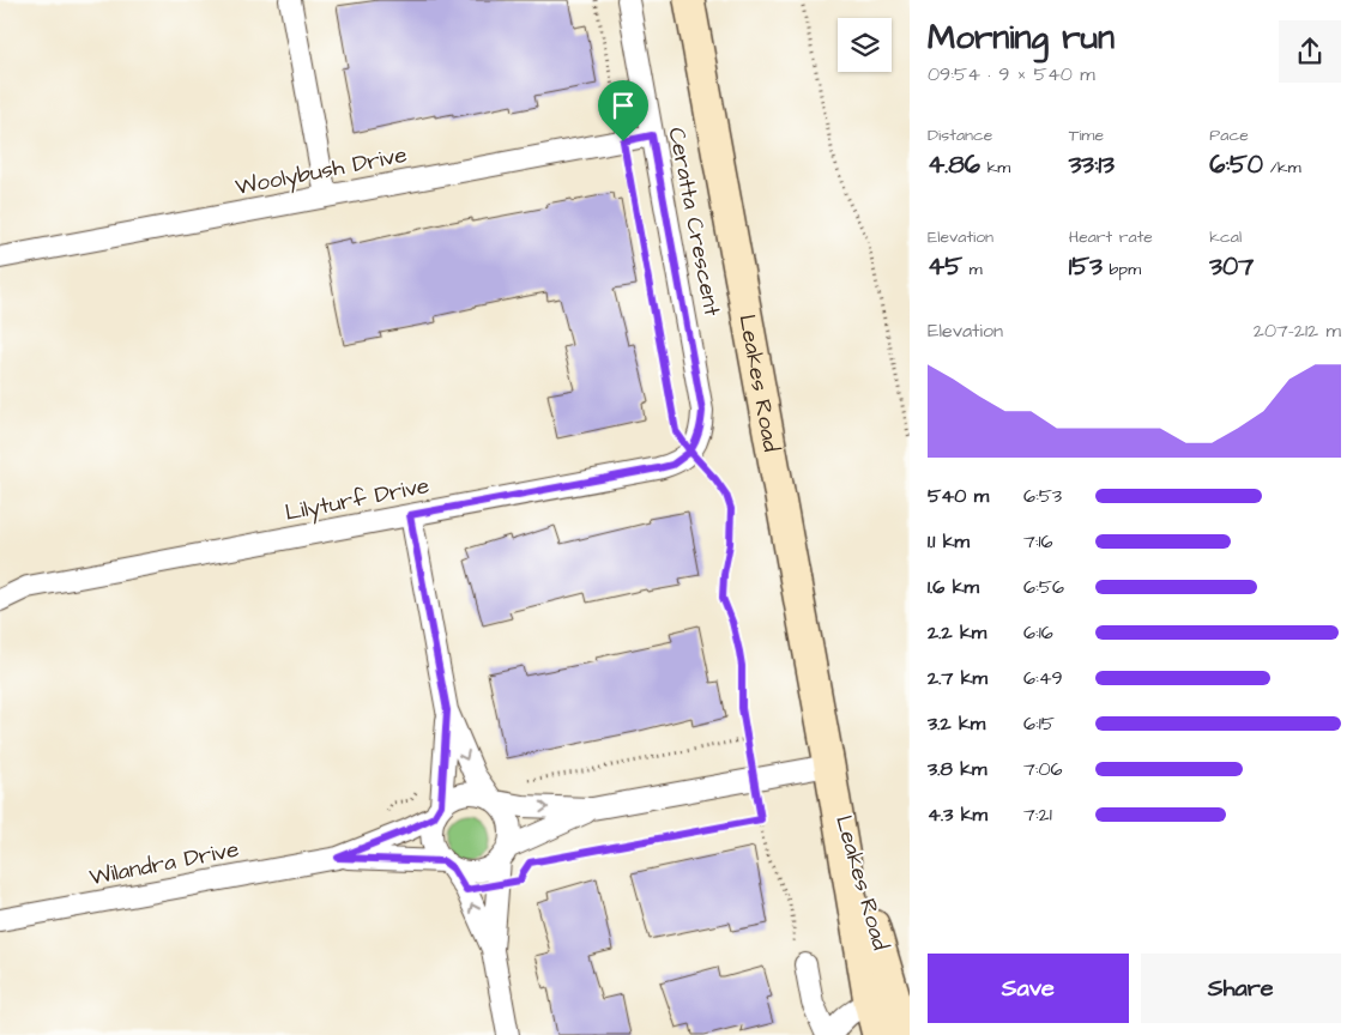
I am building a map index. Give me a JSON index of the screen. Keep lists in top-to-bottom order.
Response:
{
  "streets": {
    "main road": ["Leakes Road"],
    "street": [
      "Woolybush Drive",
      "Ceratta Crescent",
      "Lilyturf Drive",
      "Wilandra Drive"
    ]
  },
  "crossings": [
    ["Woolybush Drive", "Ceratta Crescent"],
    ["Ceratta Crescent", "Lilyturf Drive"]
  ],
  "page": {
    "heading": ["Morning run", "09:54 · 9 × 540 m"],
    "stats": [
      ["Distance", "4.86 km"],
      ["Time", "33:13"],
      ["Pace", "6:50 /km"],
      ["Elevation", "45 m"],
      ["Heart rate", "153 bpm"],
      ["kcal", "307"]
    ],
    "chart": ["Elevation", "207–212 m"],
    "list": [
      {
        "name": "540 m",
        "note": "6:53"
      },
      {
        "name": "1.1 km",
        "note": "7:16"
      },
      {
        "name": "1.6 km",
        "note": "6:56"
      },
      {
        "name": "2.2 km",
        "note": "6:16"
      },
      {
        "name": "2.7 km",
        "note": "6:49"
      },
      {
        "name": "3.2 km",
        "note": "6:15"
      },
      {
        "name": "3.8 km",
        "note": "7:06"
      },
      {
        "name": "4.3 km",
        "note": "7:21"
      }
    ],
    "buttons": ["Save", "Share"]
  }
}
